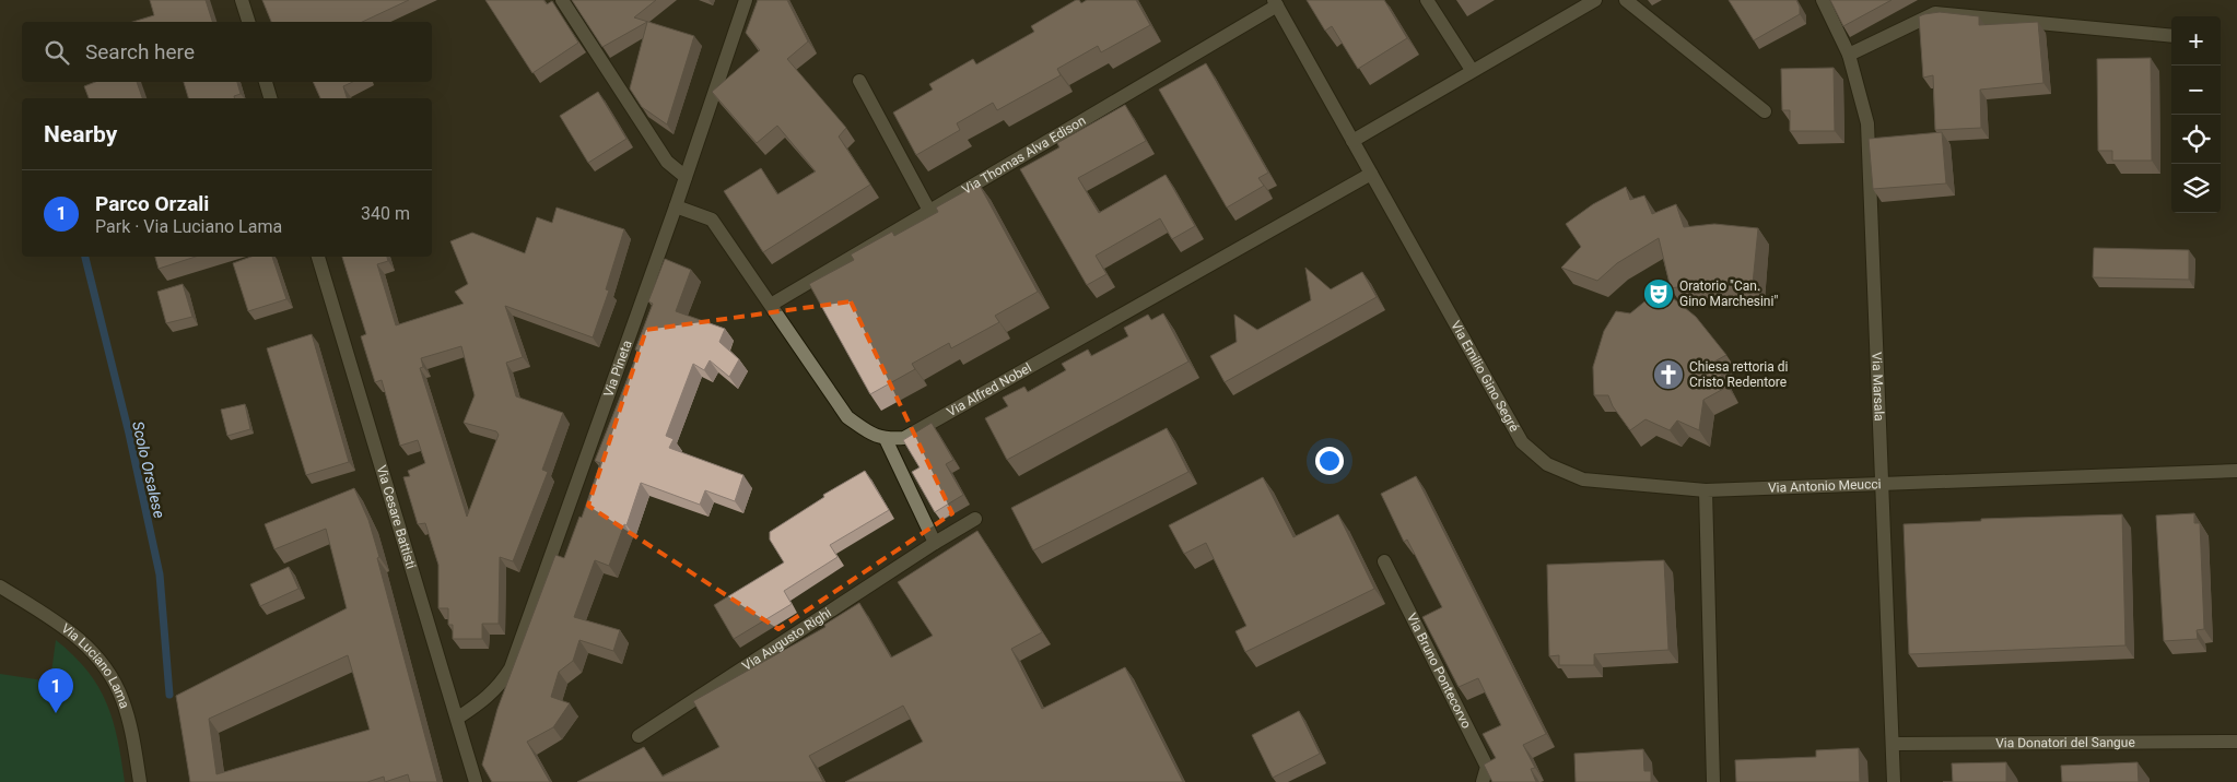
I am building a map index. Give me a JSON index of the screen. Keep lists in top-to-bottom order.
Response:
{
  "streets": {
    "street": [
      "Via Thomas Alva Edison",
      "Via Pineta",
      "Via Emilio Gino Segré",
      "Via Marsala",
      "Via Alfred Nobel",
      "Via Antonio Meucci",
      "Via Cesare Battisti",
      "Via Augusto Righi",
      "Via Luciano Lama",
      "Via Bruno Pontecorvo",
      "Via Donatori del Sangue"
    ]
  },
  "crossings": [
    ["Via Thomas Alva Edison", "Via Emilio Gino Segré"],
    ["Via Pineta", "Via Cesare Battisti"],
    ["Via Emilio Gino Segré", "Via Alfred Nobel"],
    ["Via Emilio Gino Segré", "Via Antonio Meucci"],
    ["Via Marsala", "Via Antonio Meucci"],
    ["Via Marsala", "Via Donatori del Sangue"]
  ],
  "water": ["Scolo Orsalese"],
  "places": {
    "theatre": ["Oratorio \"Can. Gino Marchesini\""],
    "church": ["Chiesa rettoria di Cristo Redentore"]
  },
  "page": {
    "map_buttons": ["+", "−"],
    "search": "Search here",
    "heading": "Nearby",
    "list": [
      {
        "mark": "1",
        "name": "Parco Orzali",
        "note": "Park · Via Luciano Lama",
        "value": "340 m"
      }
    ],
    "pins": "1"
  }
}
